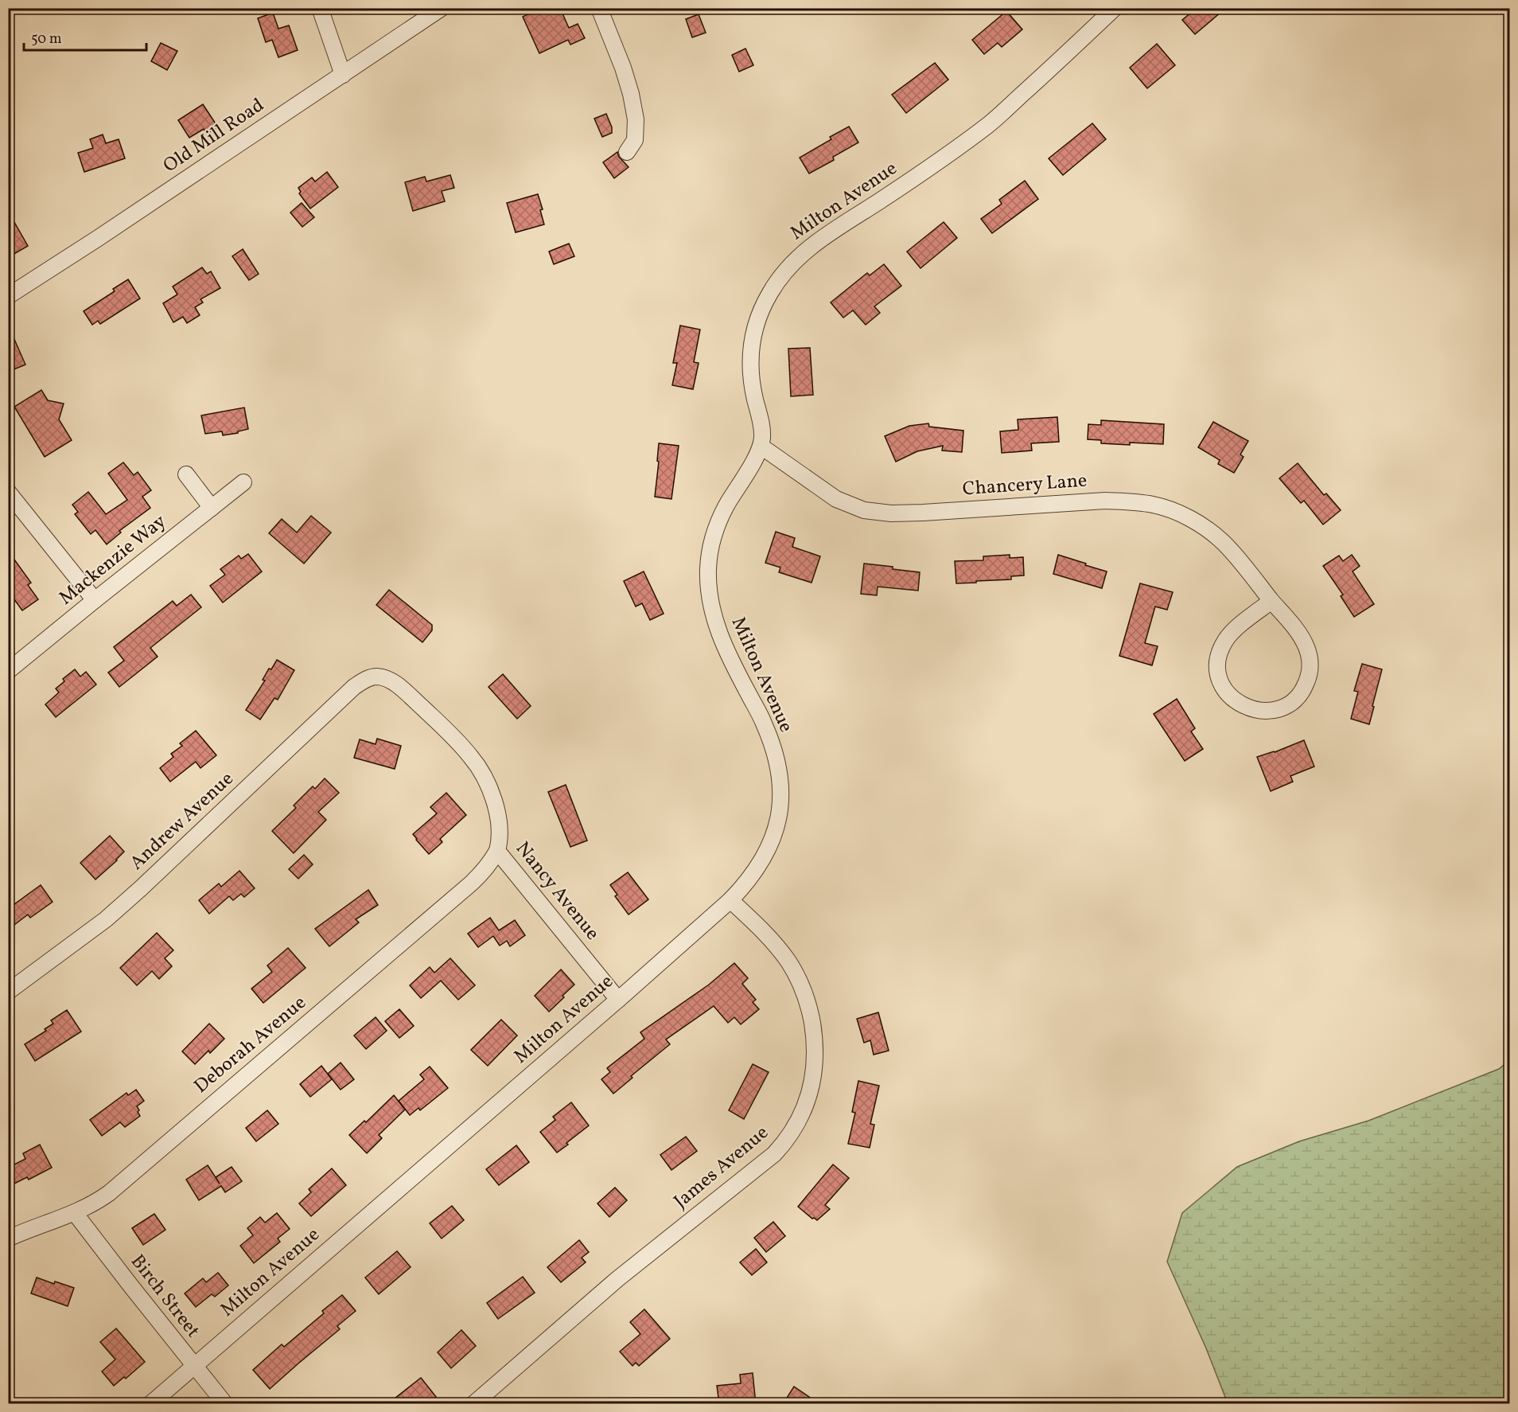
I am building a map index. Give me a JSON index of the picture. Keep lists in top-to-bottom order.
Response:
{
  "streets": {
    "street": [
      "Old Mill Road",
      "Milton Avenue",
      "Chancery Lane",
      "Mackenzie Way",
      "Andrew Avenue",
      "Nancy Avenue",
      "Deborah Avenue",
      "James Avenue",
      "Birch Street"
    ]
  },
  "crossings": [
    ["Milton Avenue", "Chancery Lane"],
    ["Milton Avenue", "Nancy Avenue"],
    ["Milton Avenue", "James Avenue"],
    ["Milton Avenue", "Birch Street"],
    ["Andrew Avenue", "Nancy Avenue"],
    ["Nancy Avenue", "Deborah Avenue"],
    ["Deborah Avenue", "Birch Street"]
  ],
  "scale_bar": "50 m"
}
